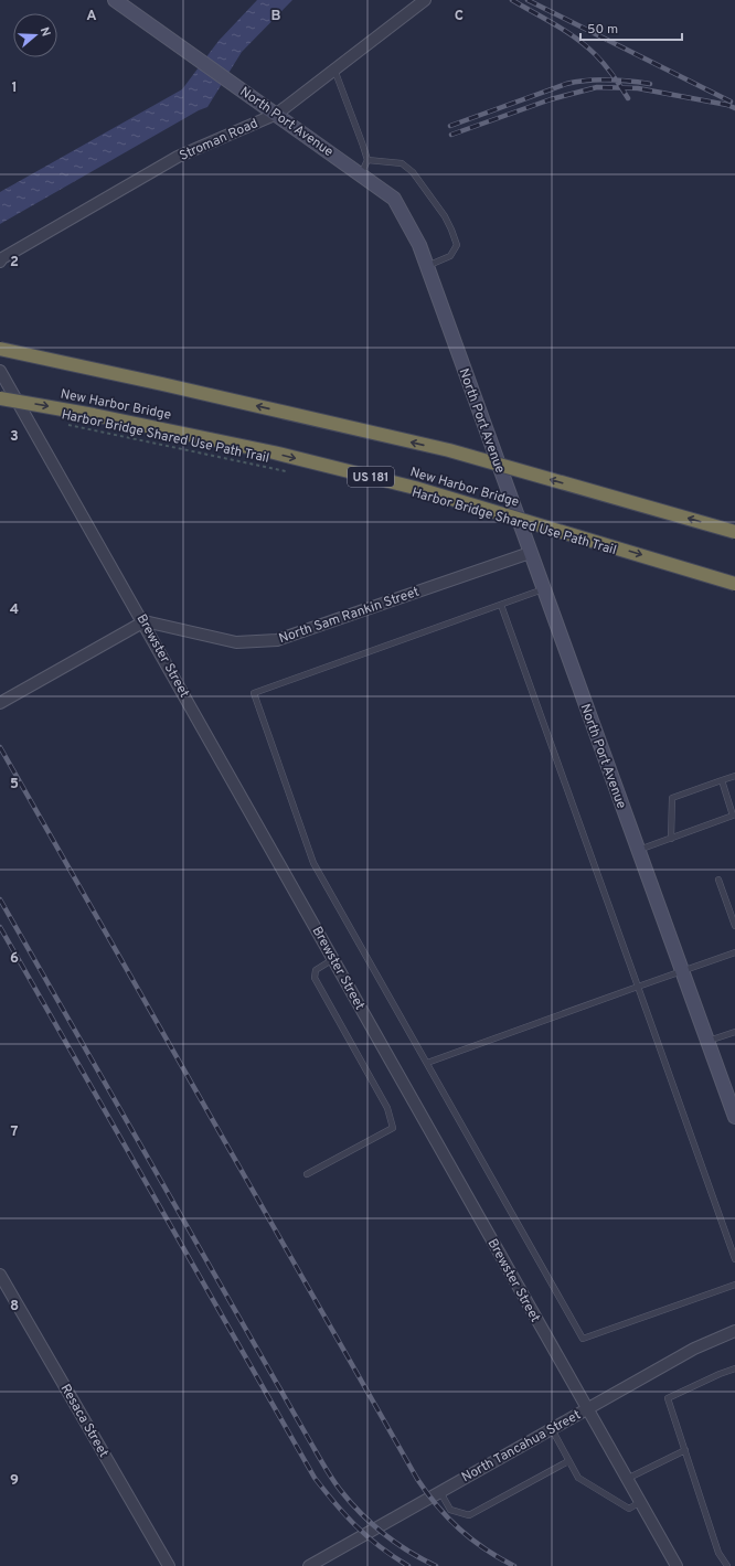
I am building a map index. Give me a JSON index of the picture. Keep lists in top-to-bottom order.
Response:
{
  "streets": {
    "highway": ["New Harbor Bridge", "US 181"],
    "main road": ["North Port Avenue"],
    "street": [
      "Stroman Road",
      "North Sam Rankin Street",
      "Brewster Street",
      "Resaca Street",
      "North Tancahua Street"
    ],
    "path": ["Harbor Bridge Shared Use Path Trail"]
  },
  "crossings": [
    ["North Port Avenue", "Stroman Road"],
    ["North Port Avenue", "North Sam Rankin Street"],
    ["North Sam Rankin Street", "Brewster Street"],
    ["Brewster Street", "North Tancahua Street"]
  ],
  "scale_bar": "50 m",
  "north": "right",
  "grid": {
    "columns": ["A", "B", "C"],
    "rows": [
      "1",
      "2",
      "3",
      "4",
      "5",
      "6",
      "7",
      "8",
      "9"
    ]
  }
}
